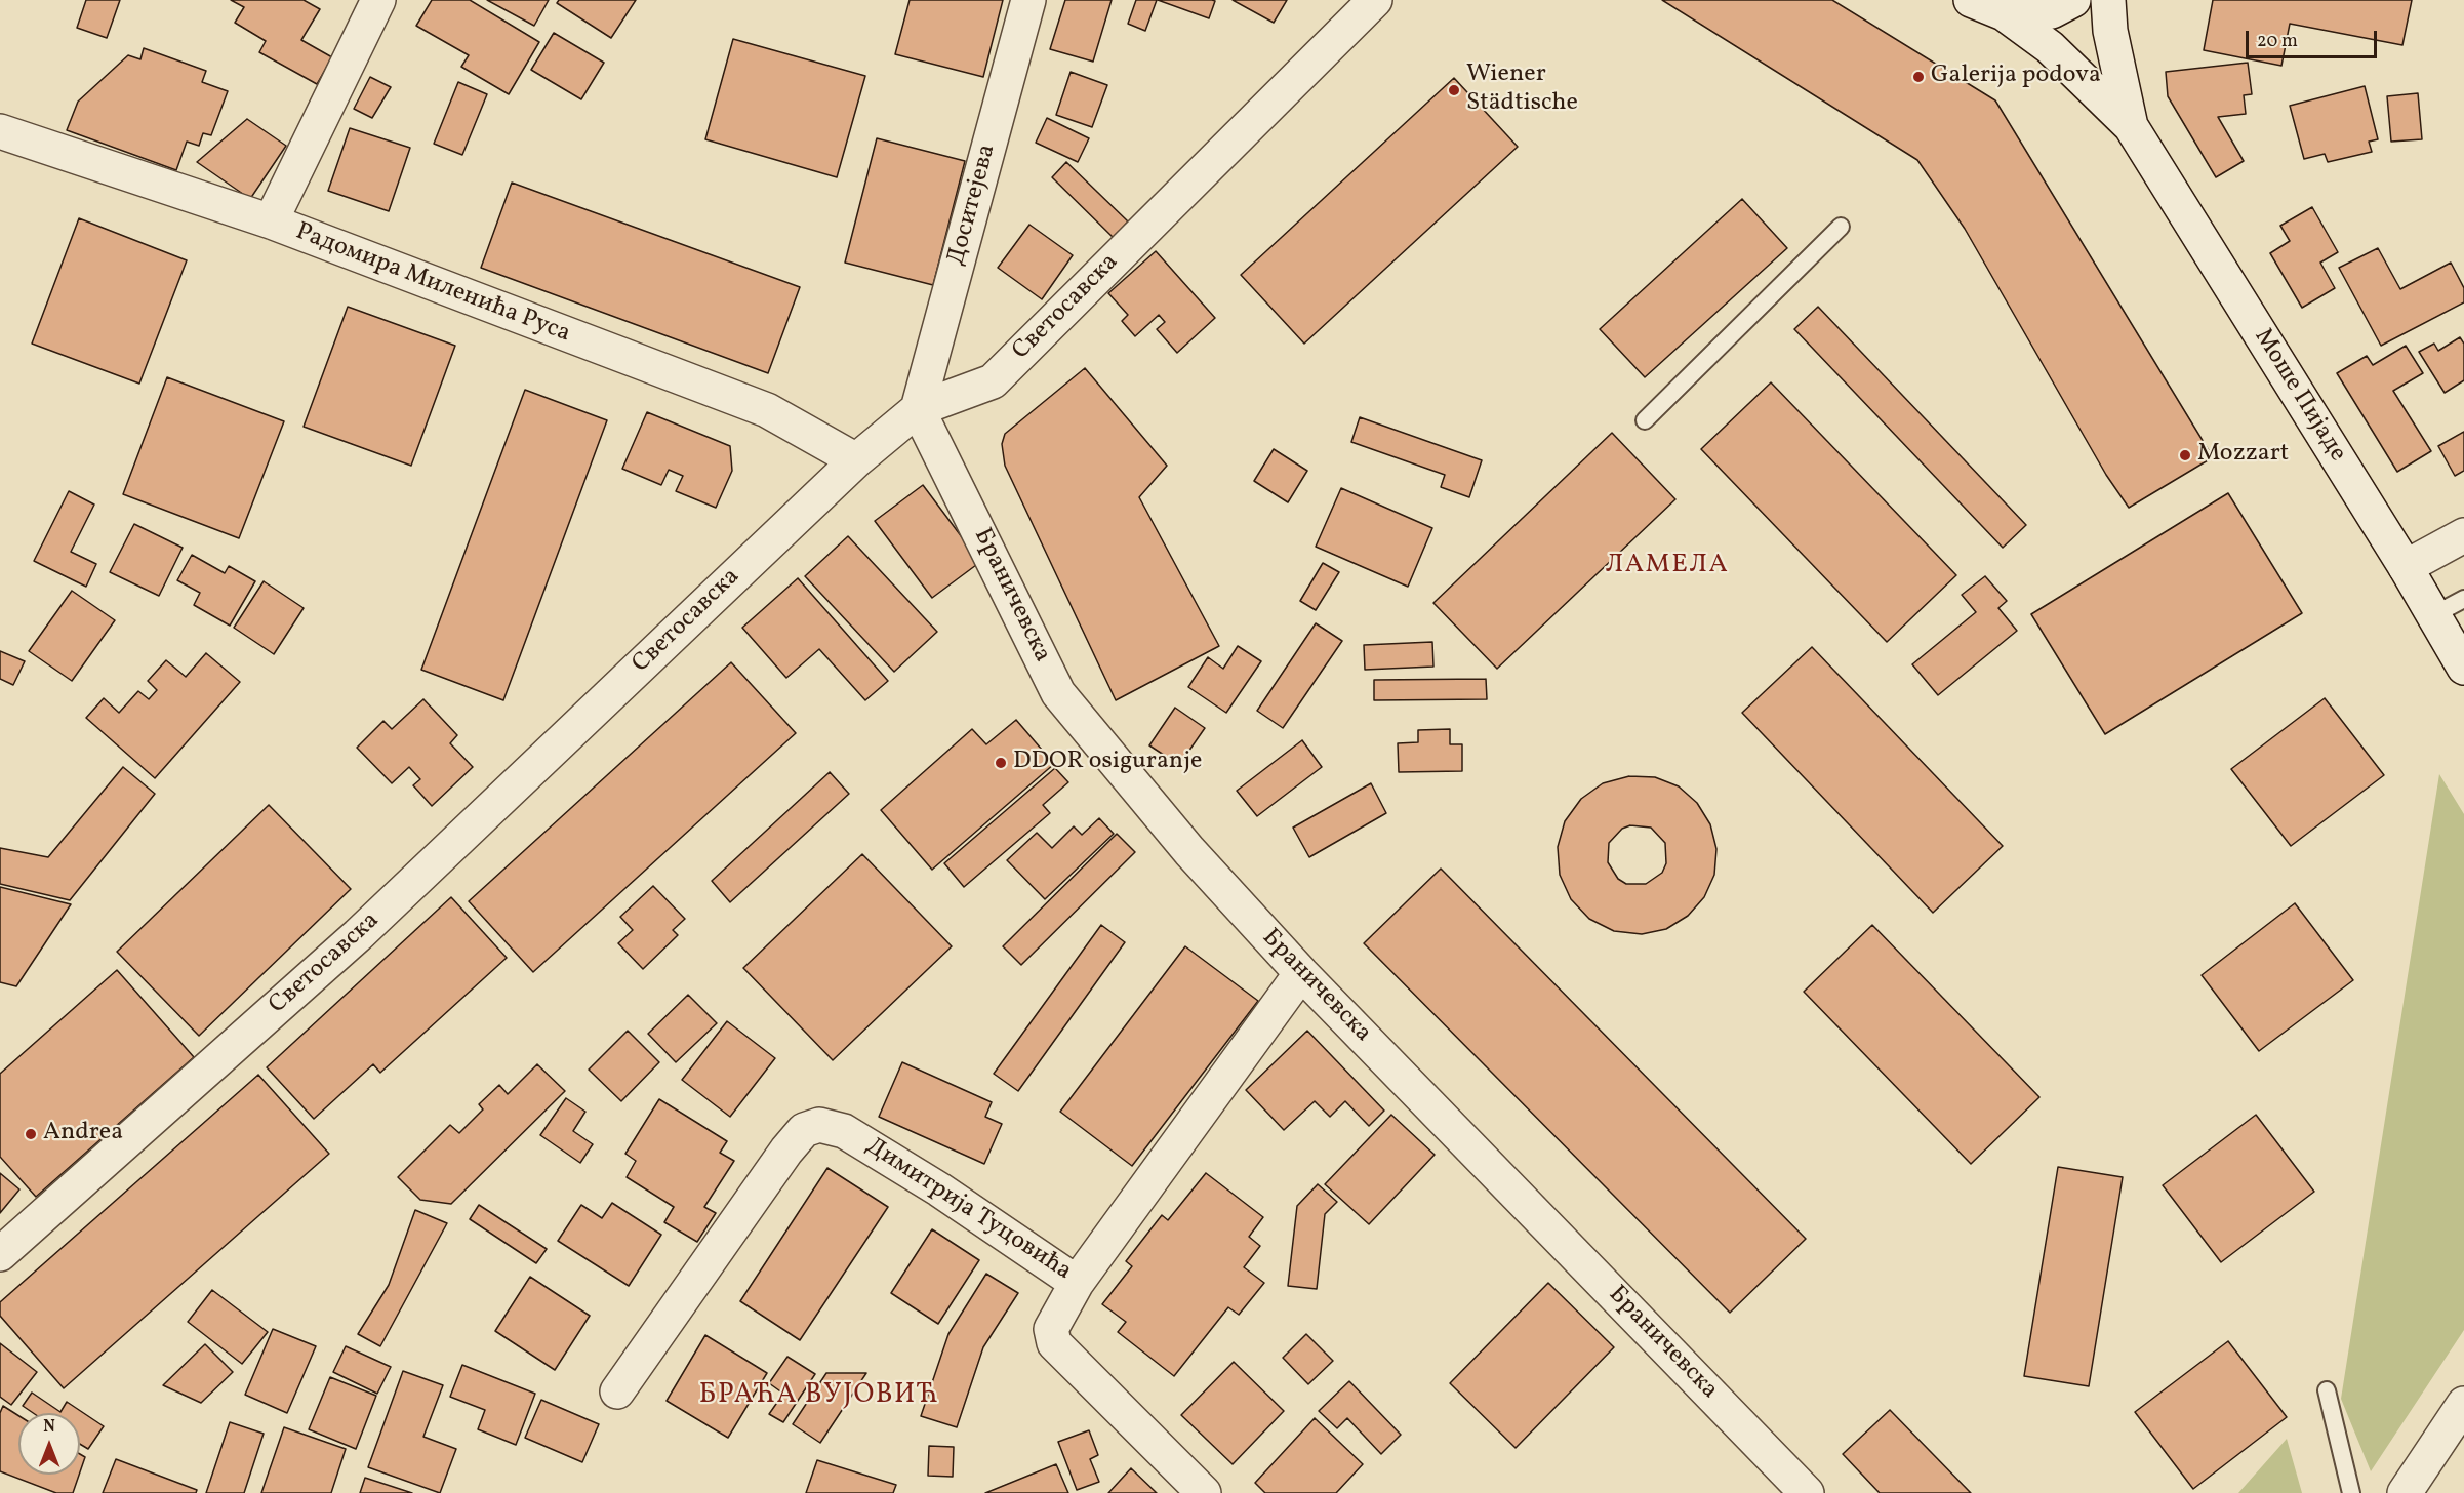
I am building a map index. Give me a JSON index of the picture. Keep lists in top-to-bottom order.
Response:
{
  "streets": {
    "street": [
      "Доситејева",
      "Радомира Миленића Руса",
      "Светосавска",
      "Моше Пијаде",
      "Браничевска",
      "Димитрија Туцовића"
    ]
  },
  "crossings": [
    ["Доситејева", "Светосавска"],
    ["Доситејева", "Браничевска"],
    ["Радомира Миленића Руса", "Светосавска"],
    ["Светосавска", "Браничевска"],
    ["Браничевска", "Димитрија Туцовића"]
  ],
  "districts": ["ЛАМЕЛА", "БРАЋА ВУЈОВИЋ"],
  "places": [
    "Galerija podova",
    "Wiener Städtische",
    "Mozzart",
    "DDOR osiguranje",
    "Andrea"
  ],
  "scale_bar": "20 m",
  "north": "top"
}
